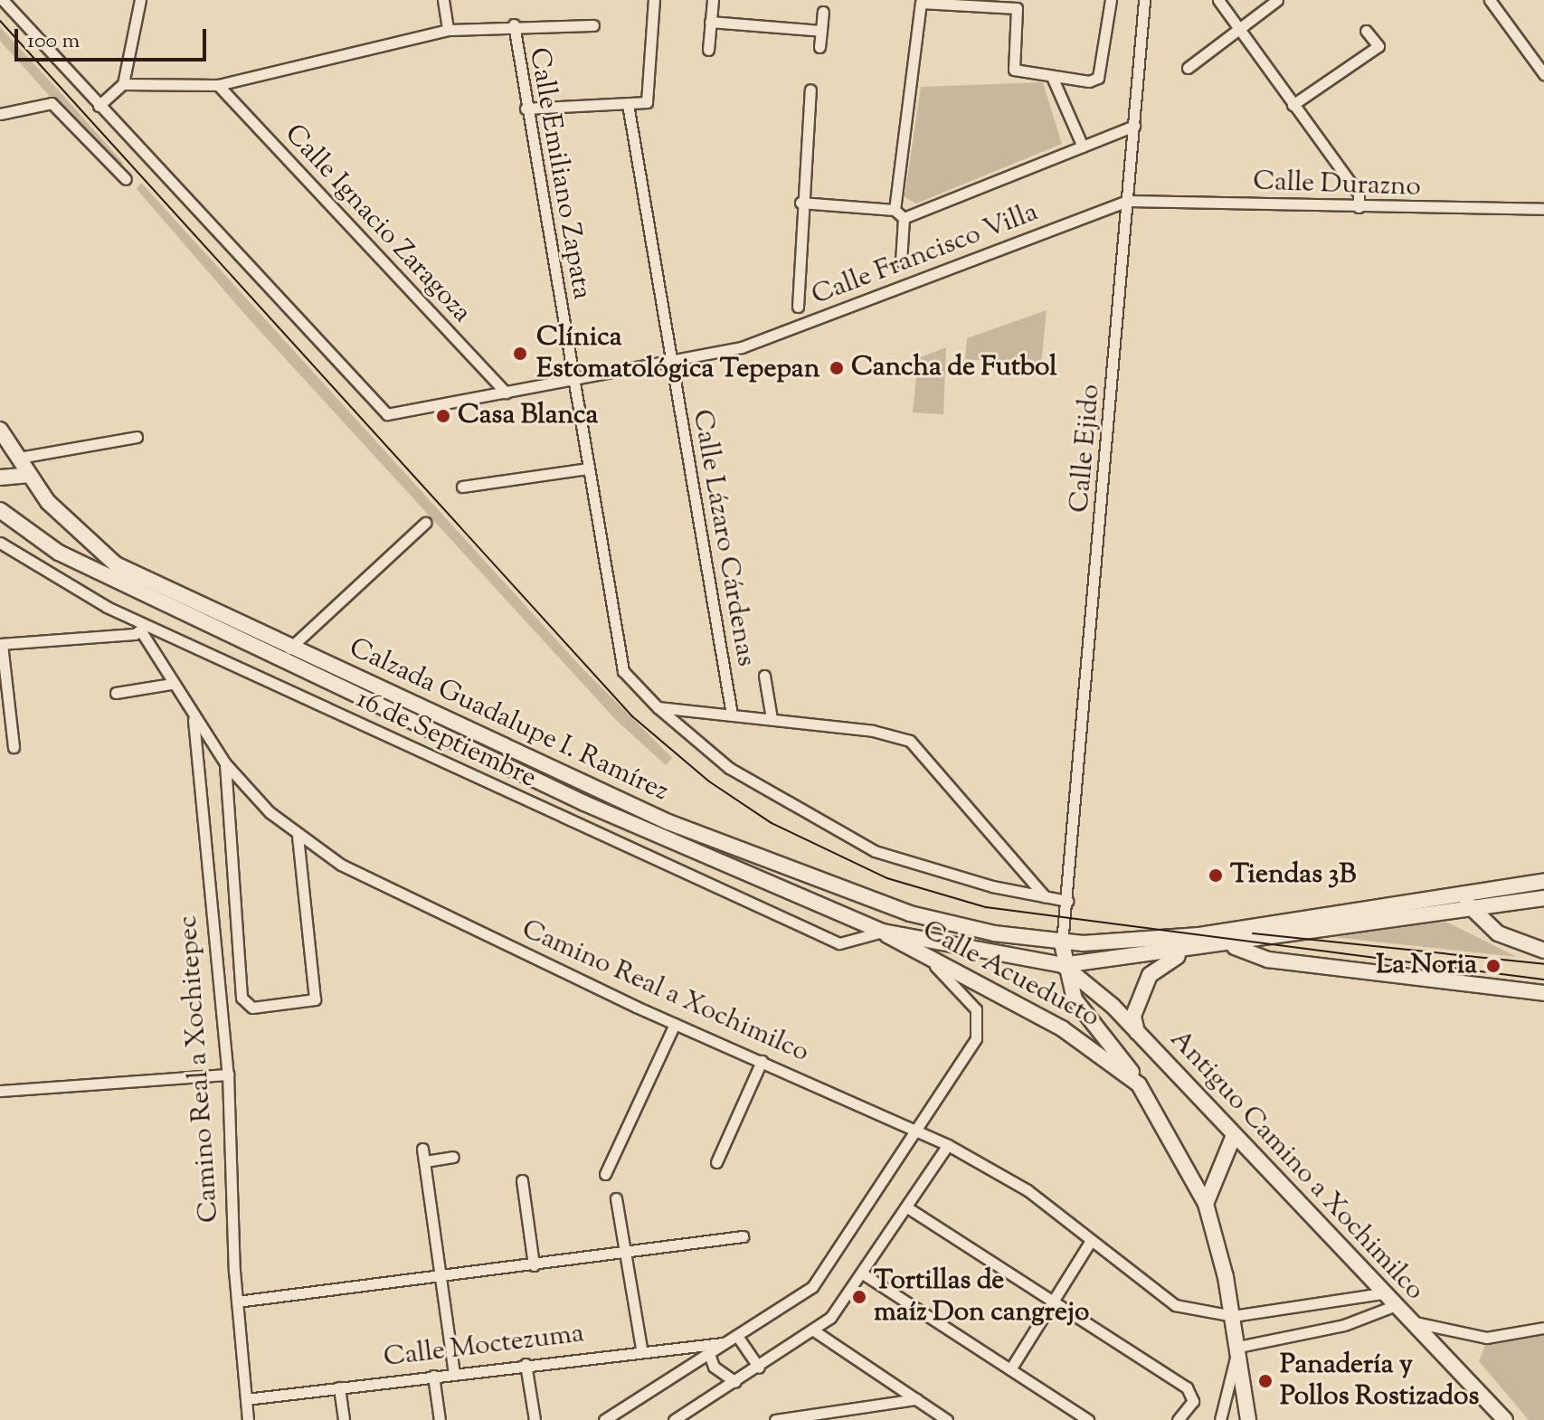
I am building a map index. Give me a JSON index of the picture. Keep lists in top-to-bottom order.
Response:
{
  "streets": {
    "main road": ["Calzada Guadalupe I. Ramírez", "Calle Acueducto", "Antiguo Camino a Xochimilco"],
    "street": [
      "Calle Emiliano Zapata",
      "Calle Durazno",
      "Calle Ignacio Zaragoza",
      "Calle Francisco Villa",
      "Calle Ejido",
      "Calle Lázaro Cárdenas",
      "16 de Septiembre",
      "Camino Real a Xochimilco",
      "Camino Real a Xochitepec",
      "Calle Moctezuma"
    ]
  },
  "crossings": [
    ["Calle Emiliano Zapata", "Calle Francisco Villa"],
    ["Calle Durazno", "Calle Francisco Villa"],
    ["Calle Durazno", "Calle Ejido"],
    ["Calle Ignacio Zaragoza", "Calle Francisco Villa"],
    ["Calle Francisco Villa", "Calle Ejido"],
    ["Calle Francisco Villa", "Calle Lázaro Cárdenas"],
    ["Calle Ejido", "Calzada Guadalupe I. Ramírez"],
    ["Calzada Guadalupe I. Ramírez", "16 de Septiembre"],
    ["Calzada Guadalupe I. Ramírez", "Calle Acueducto"],
    ["Calzada Guadalupe I. Ramírez", "Antiguo Camino a Xochimilco"],
    ["16 de Septiembre", "Calle Acueducto"],
    ["16 de Septiembre", "Camino Real a Xochimilco"],
    ["Calle Acueducto", "Camino Real a Xochimilco"],
    ["Camino Real a Xochimilco", "Camino Real a Xochitepec"],
    ["Camino Real a Xochimilco", "Antiguo Camino a Xochimilco"],
    ["Camino Real a Xochitepec", "Calle Moctezuma"]
  ],
  "places": [
    "Clínica Estomatológica Tepepan",
    "Cancha de Futbol",
    "Casa Blanca",
    "Tiendas 3B",
    "La Noria",
    "Tortillas de maíz Don cangrejo",
    "Panadería y Pollos Rostizados"
  ],
  "scale_bar": "100 m"
}
